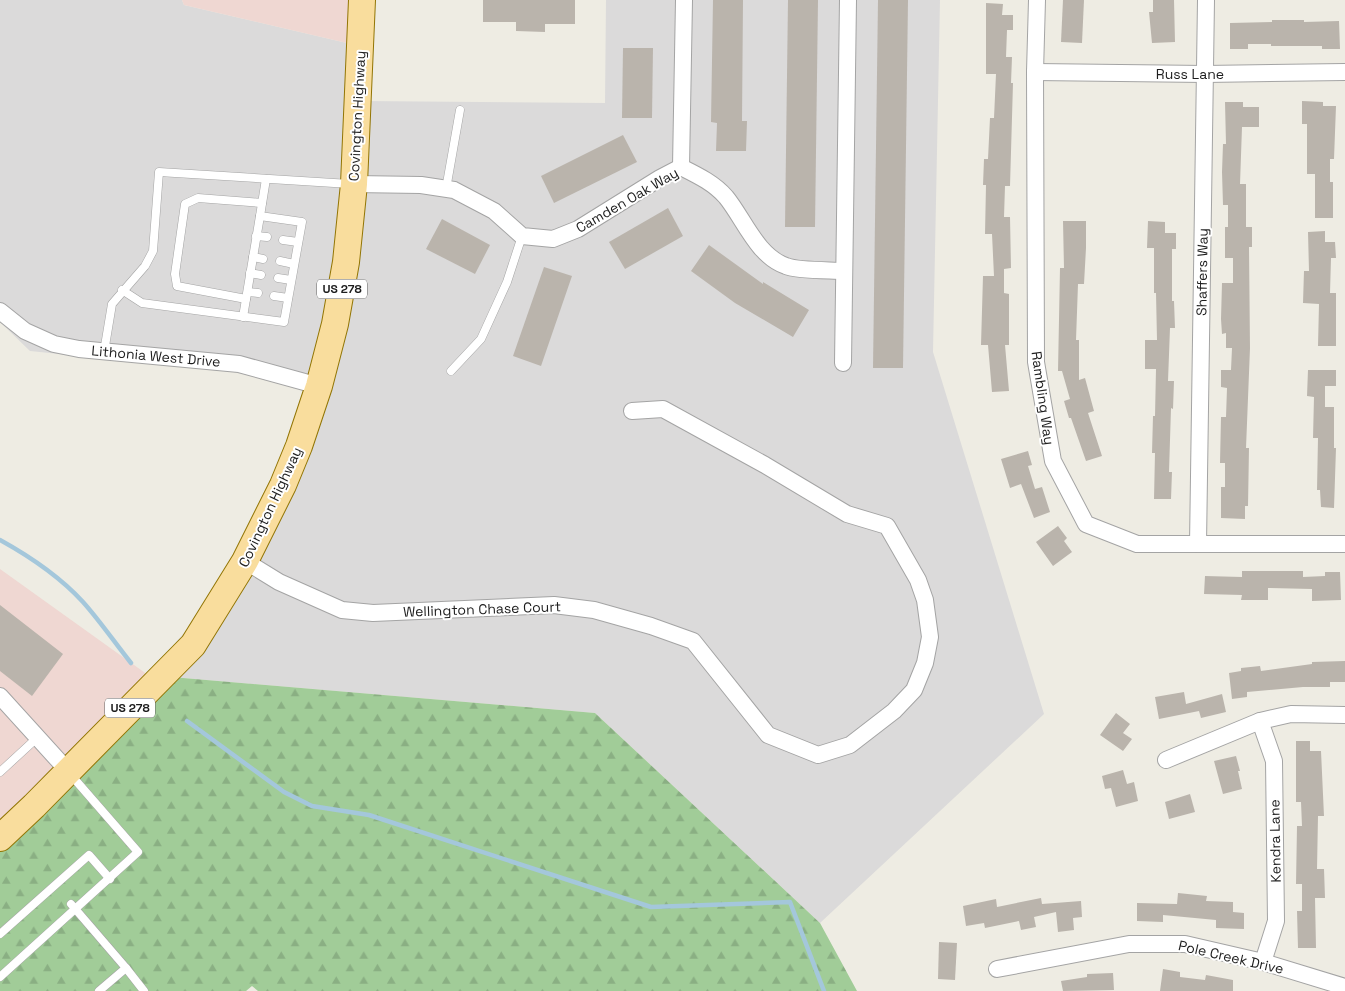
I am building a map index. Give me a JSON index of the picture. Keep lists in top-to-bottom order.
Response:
{
  "streets": {
    "main road": ["Covington Highway", "US 278"],
    "street": [
      "Russ Lane",
      "Camden Oak Way",
      "Shaffers Way",
      "Lithonia West Drive",
      "Rambling Way",
      "Wellington Chase Court",
      "Kendra Lane",
      "Pole Creek Drive"
    ]
  },
  "crossings": [
    ["Russ Lane", "Shaffers Way"],
    ["Russ Lane", "Rambling Way"],
    ["Covington Highway", "Lithonia West Drive"],
    ["Covington Highway", "Wellington Chase Court"],
    ["Shaffers Way", "Rambling Way"],
    ["Kendra Lane", "Pole Creek Drive"]
  ]
}
